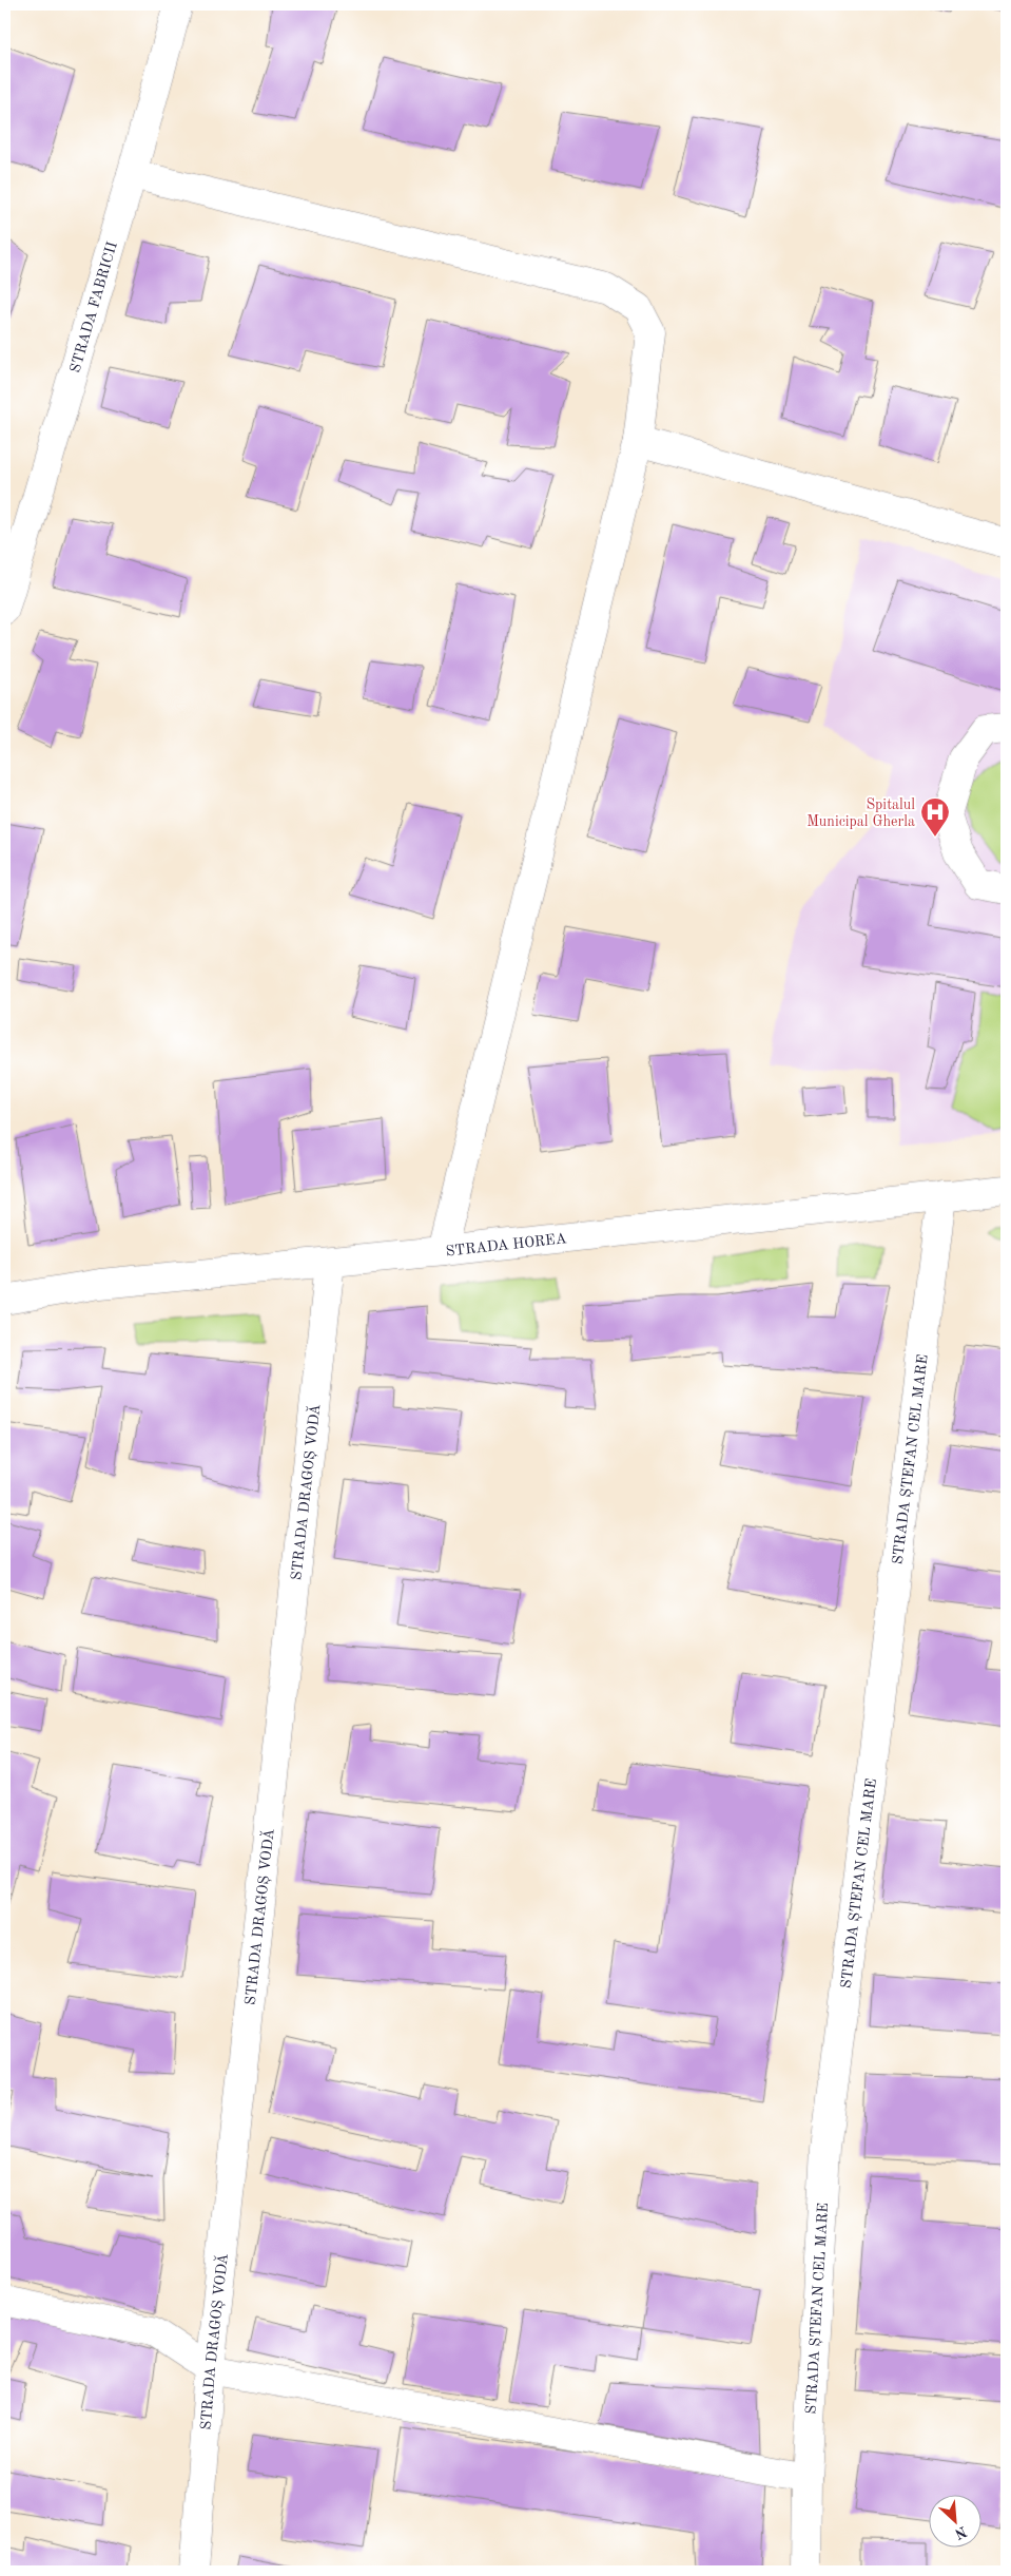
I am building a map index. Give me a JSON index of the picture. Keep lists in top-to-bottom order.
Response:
{
  "streets": {
    "street": [
      "STRADA FABRICII",
      "STRADA HOREA",
      "STRADA ȘTEFAN CEL MARE",
      "STRADA DRAGOȘ VODĂ"
    ]
  },
  "crossings": [
    ["STRADA HOREA", "STRADA ȘTEFAN CEL MARE"],
    ["STRADA HOREA", "STRADA DRAGOȘ VODĂ"]
  ],
  "places": {
    "hospital": ["Spitalul Municipal Gherla"]
  },
  "north": "bottom right"
}
